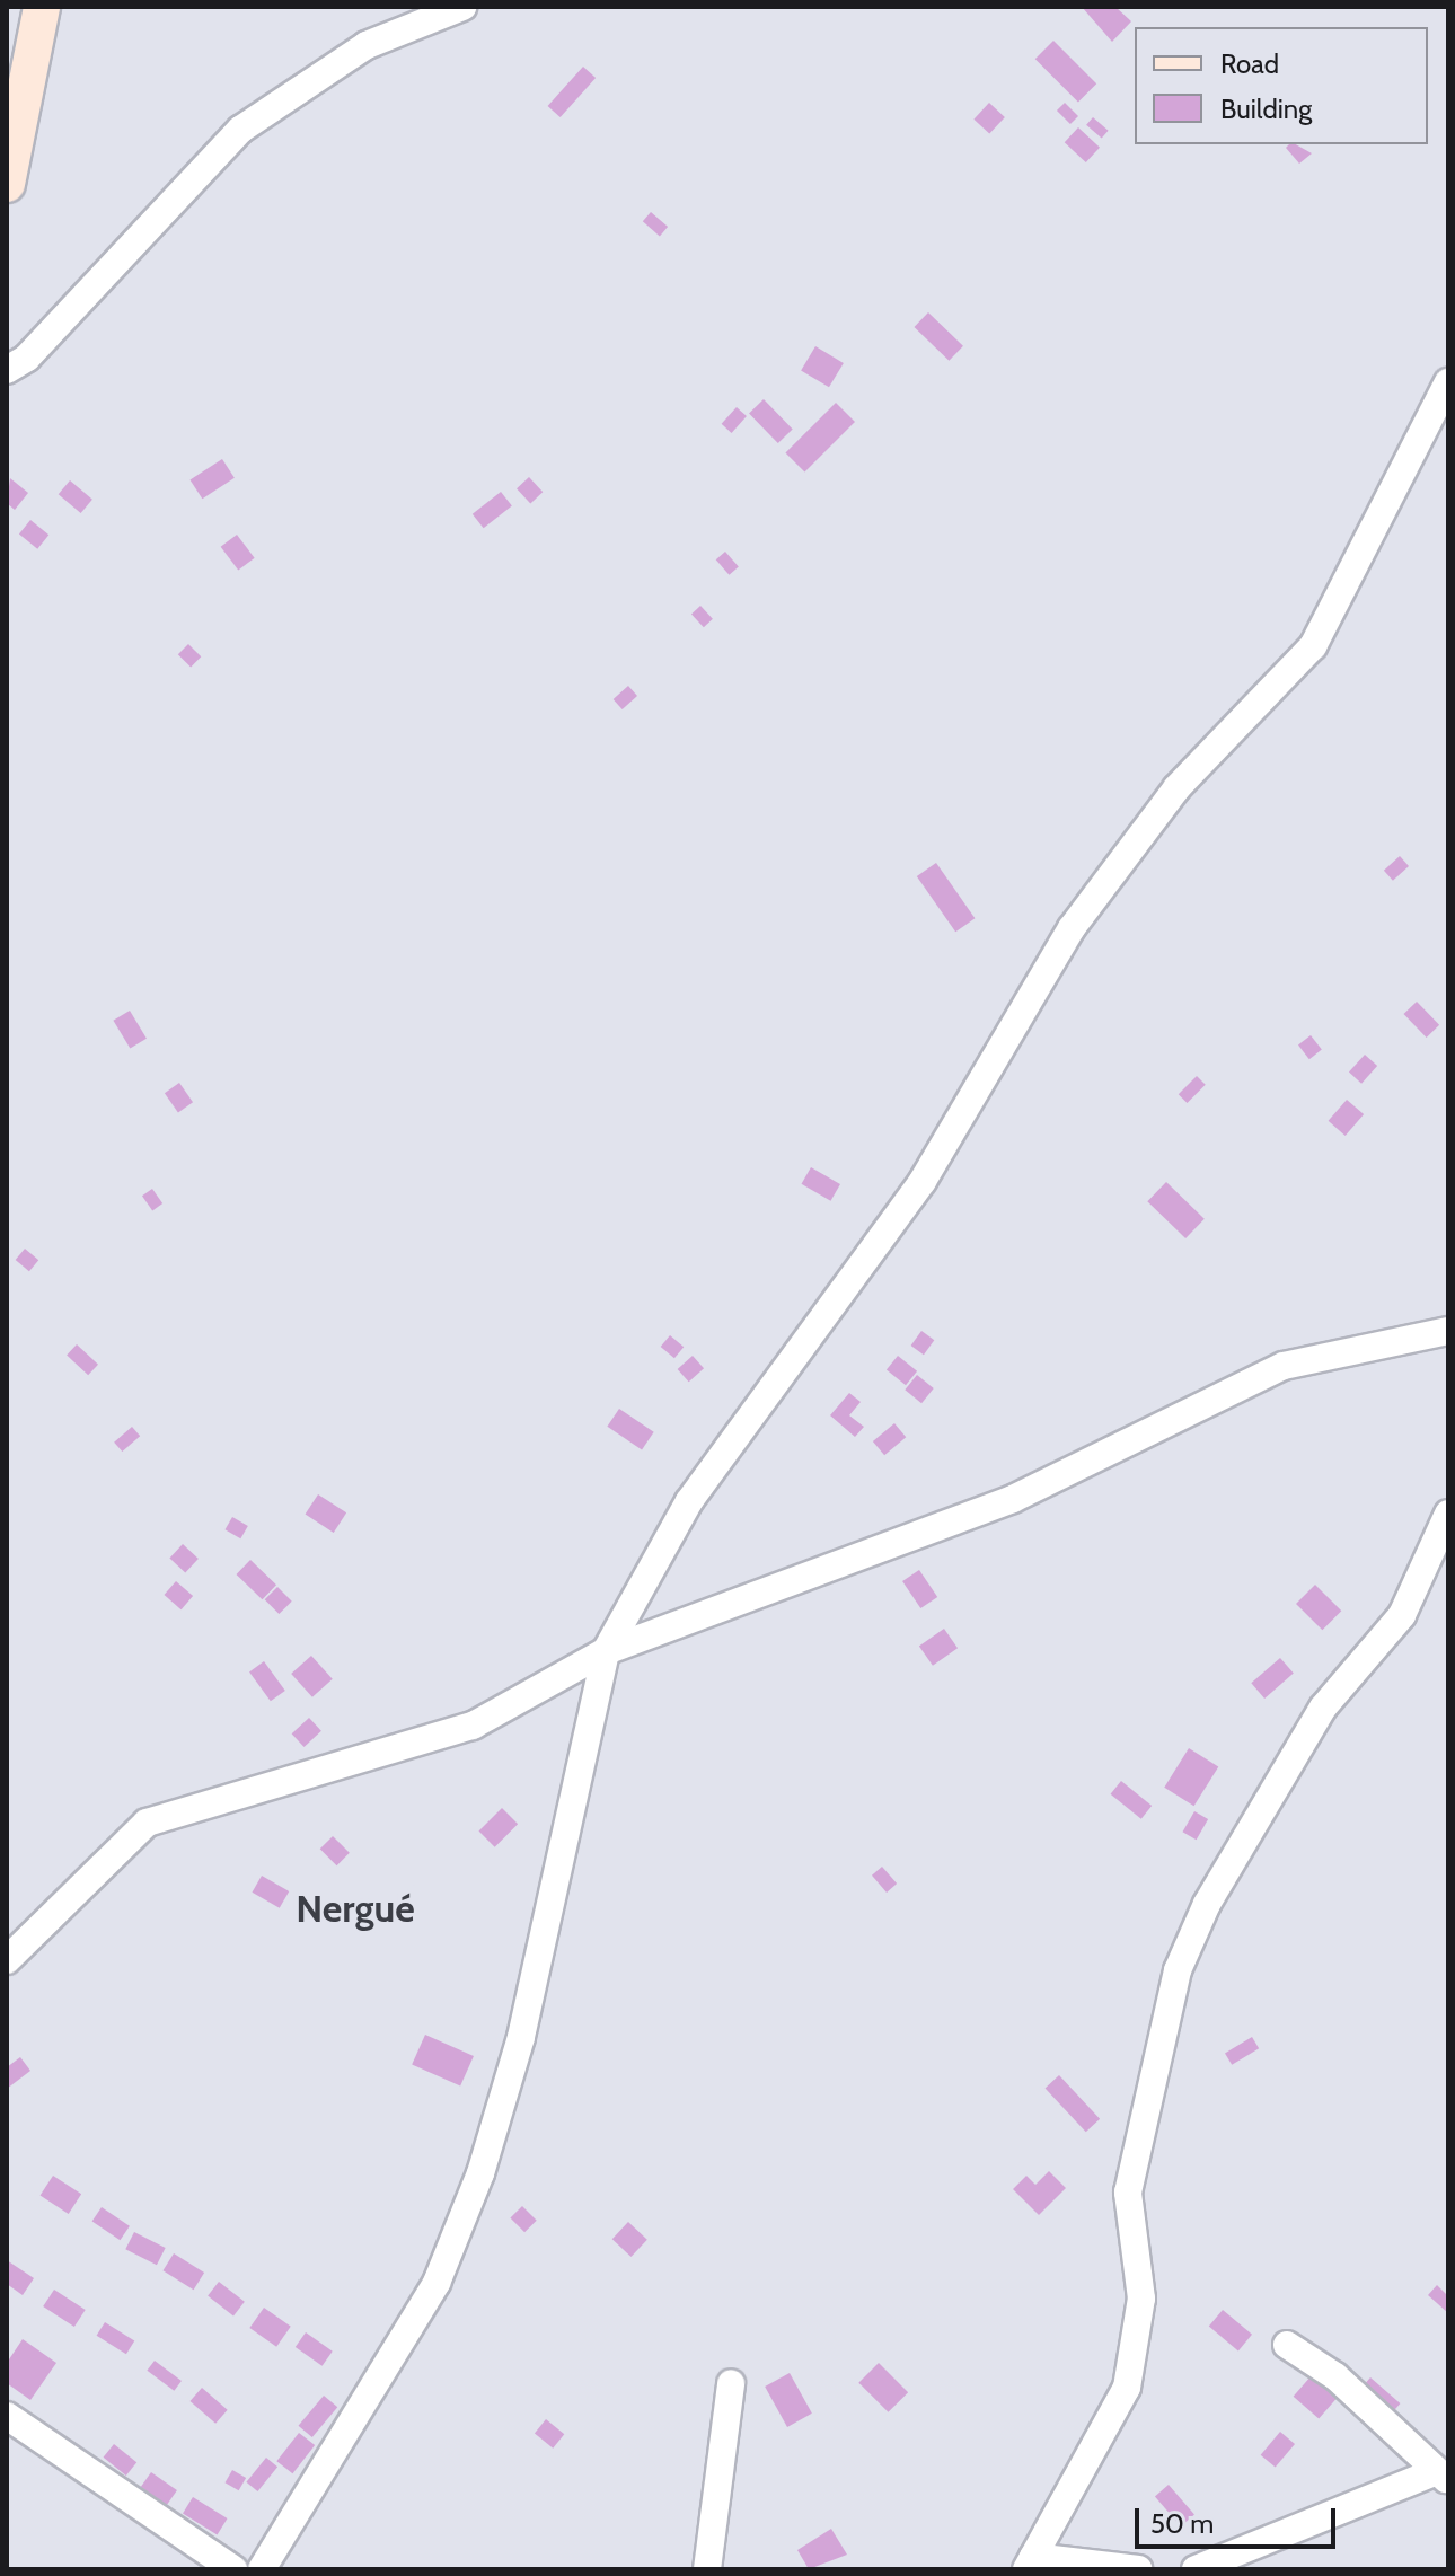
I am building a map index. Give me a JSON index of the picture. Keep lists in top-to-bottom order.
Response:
{
  "districts": ["Nergué"],
  "legend": ["Road", "Building"],
  "scale_bar": "50 m"
}
